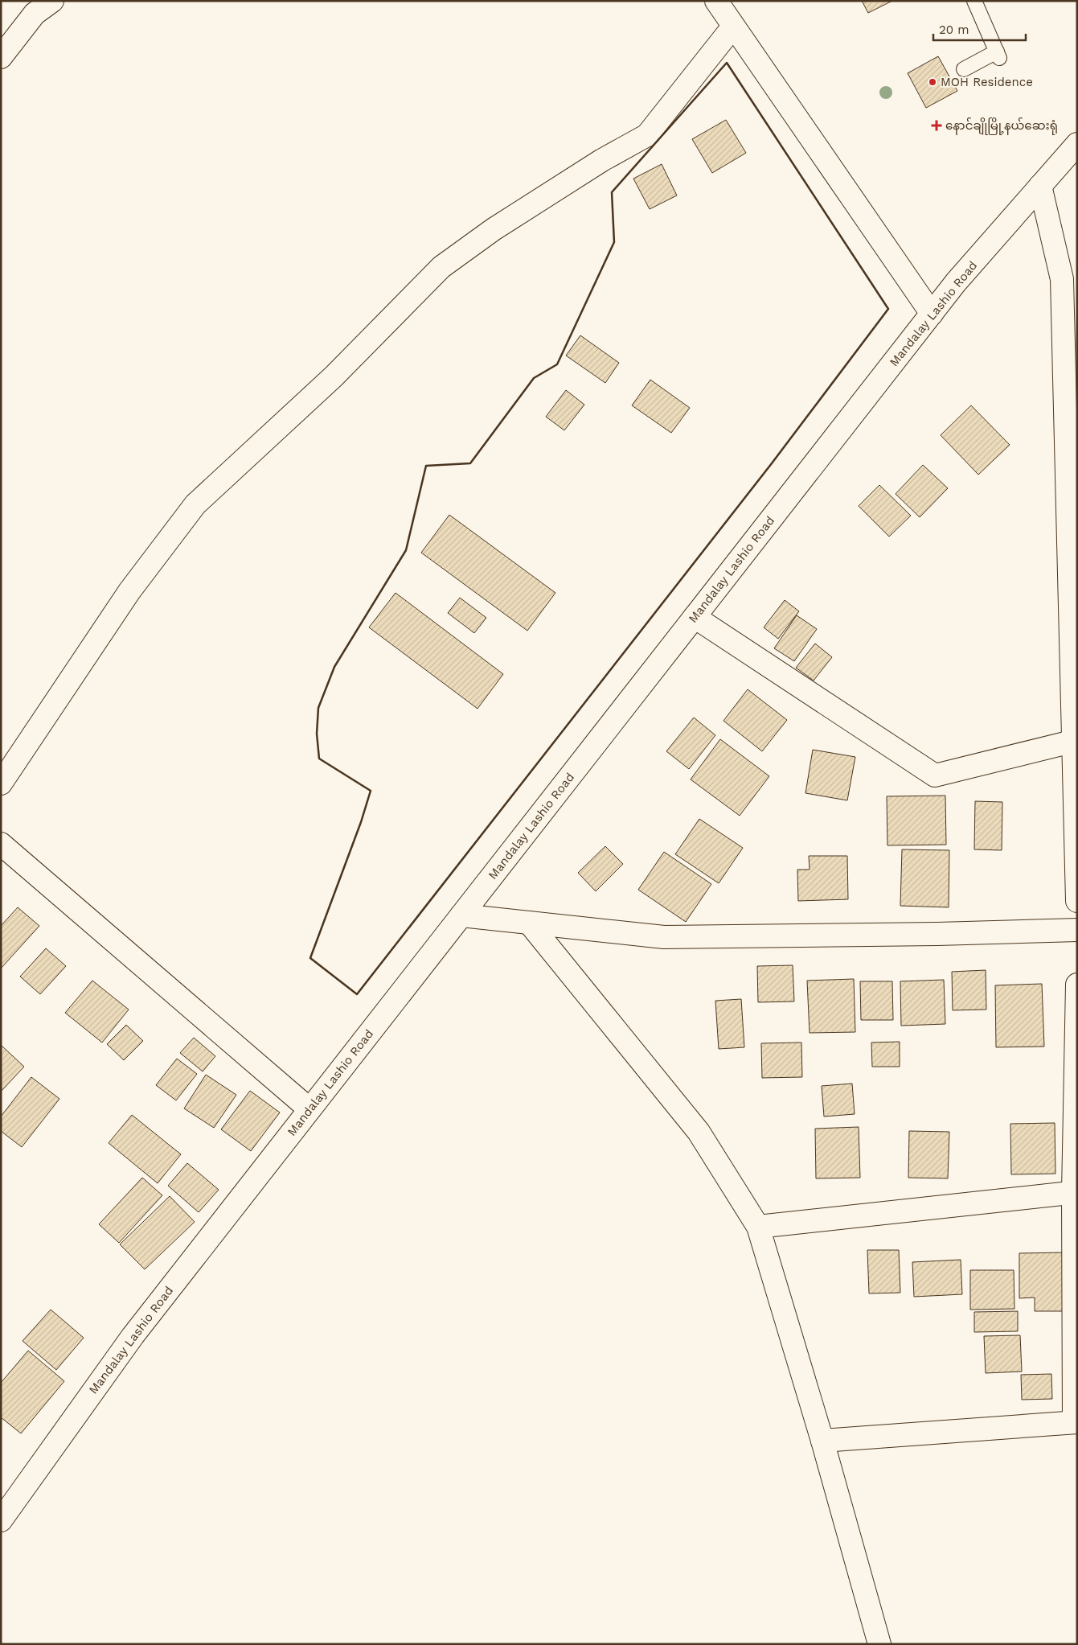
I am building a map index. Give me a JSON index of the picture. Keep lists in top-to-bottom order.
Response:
{
  "streets": {
    "main road": ["Mandalay Lashio Road"]
  },
  "places": {
    "other": ["MOH Residence"],
    "health": ["နောင်ချိုမြို့နယ်ဆေးရုံ"]
  },
  "scale_bar": "20 m"
}
